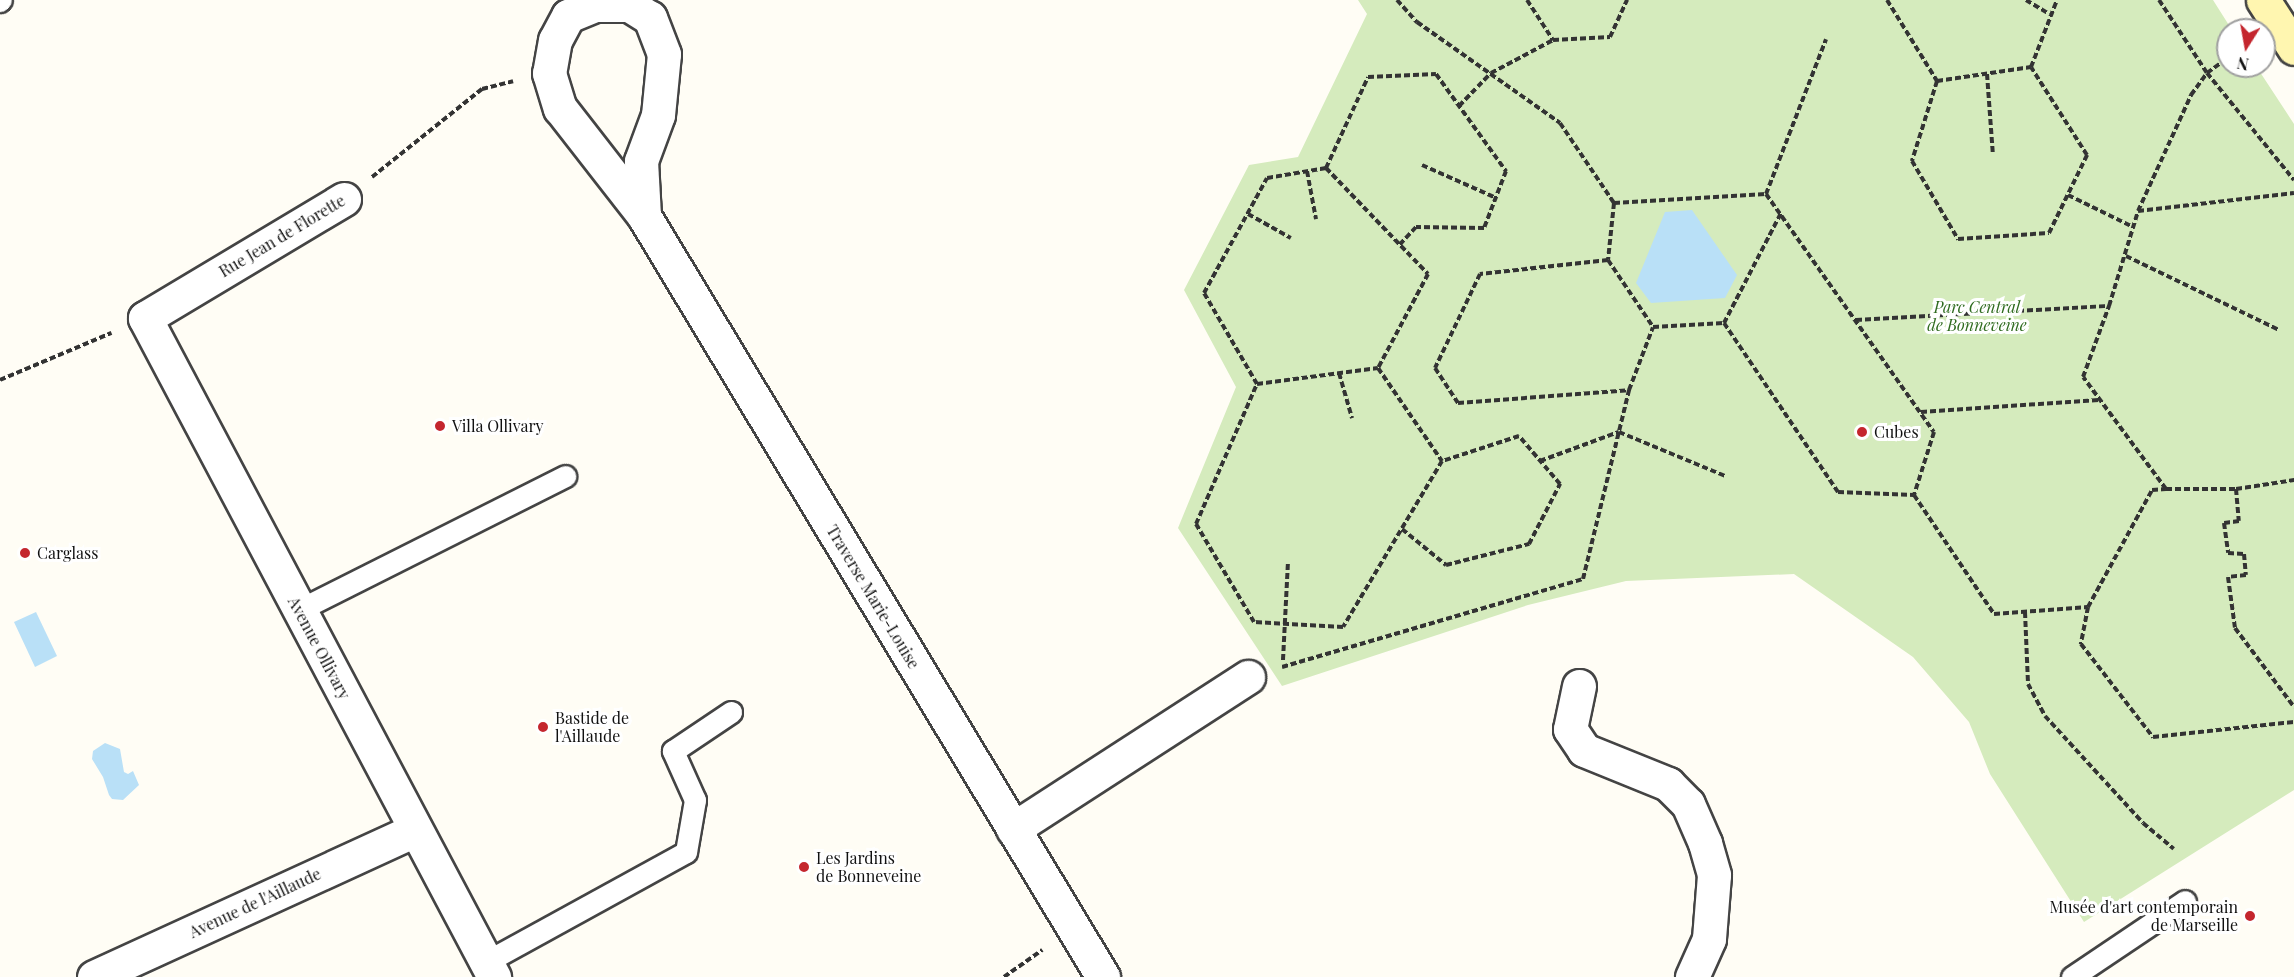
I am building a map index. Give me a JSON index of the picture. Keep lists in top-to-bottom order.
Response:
{
  "streets": {
    "street": [
      "Rue Jean de Florette",
      "Traverse Marie-Louise",
      "Avenue Ollivary",
      "Avenue de l'Aillaude"
    ]
  },
  "crossings": [
    ["Rue Jean de Florette", "Traverse Marie-Louise"],
    ["Rue Jean de Florette", "Avenue Ollivary"],
    ["Avenue Ollivary", "Avenue de l'Aillaude"]
  ],
  "parks": ["Parc Central de Bonneveine"],
  "places": [
    "Villa Ollivary",
    "Cubes",
    "Carglass",
    "Bastide de l'Aillaude",
    "Les Jardins de Bonneveine",
    "Musée d'art contemporain de Marseille"
  ],
  "north": "bottom"
}
